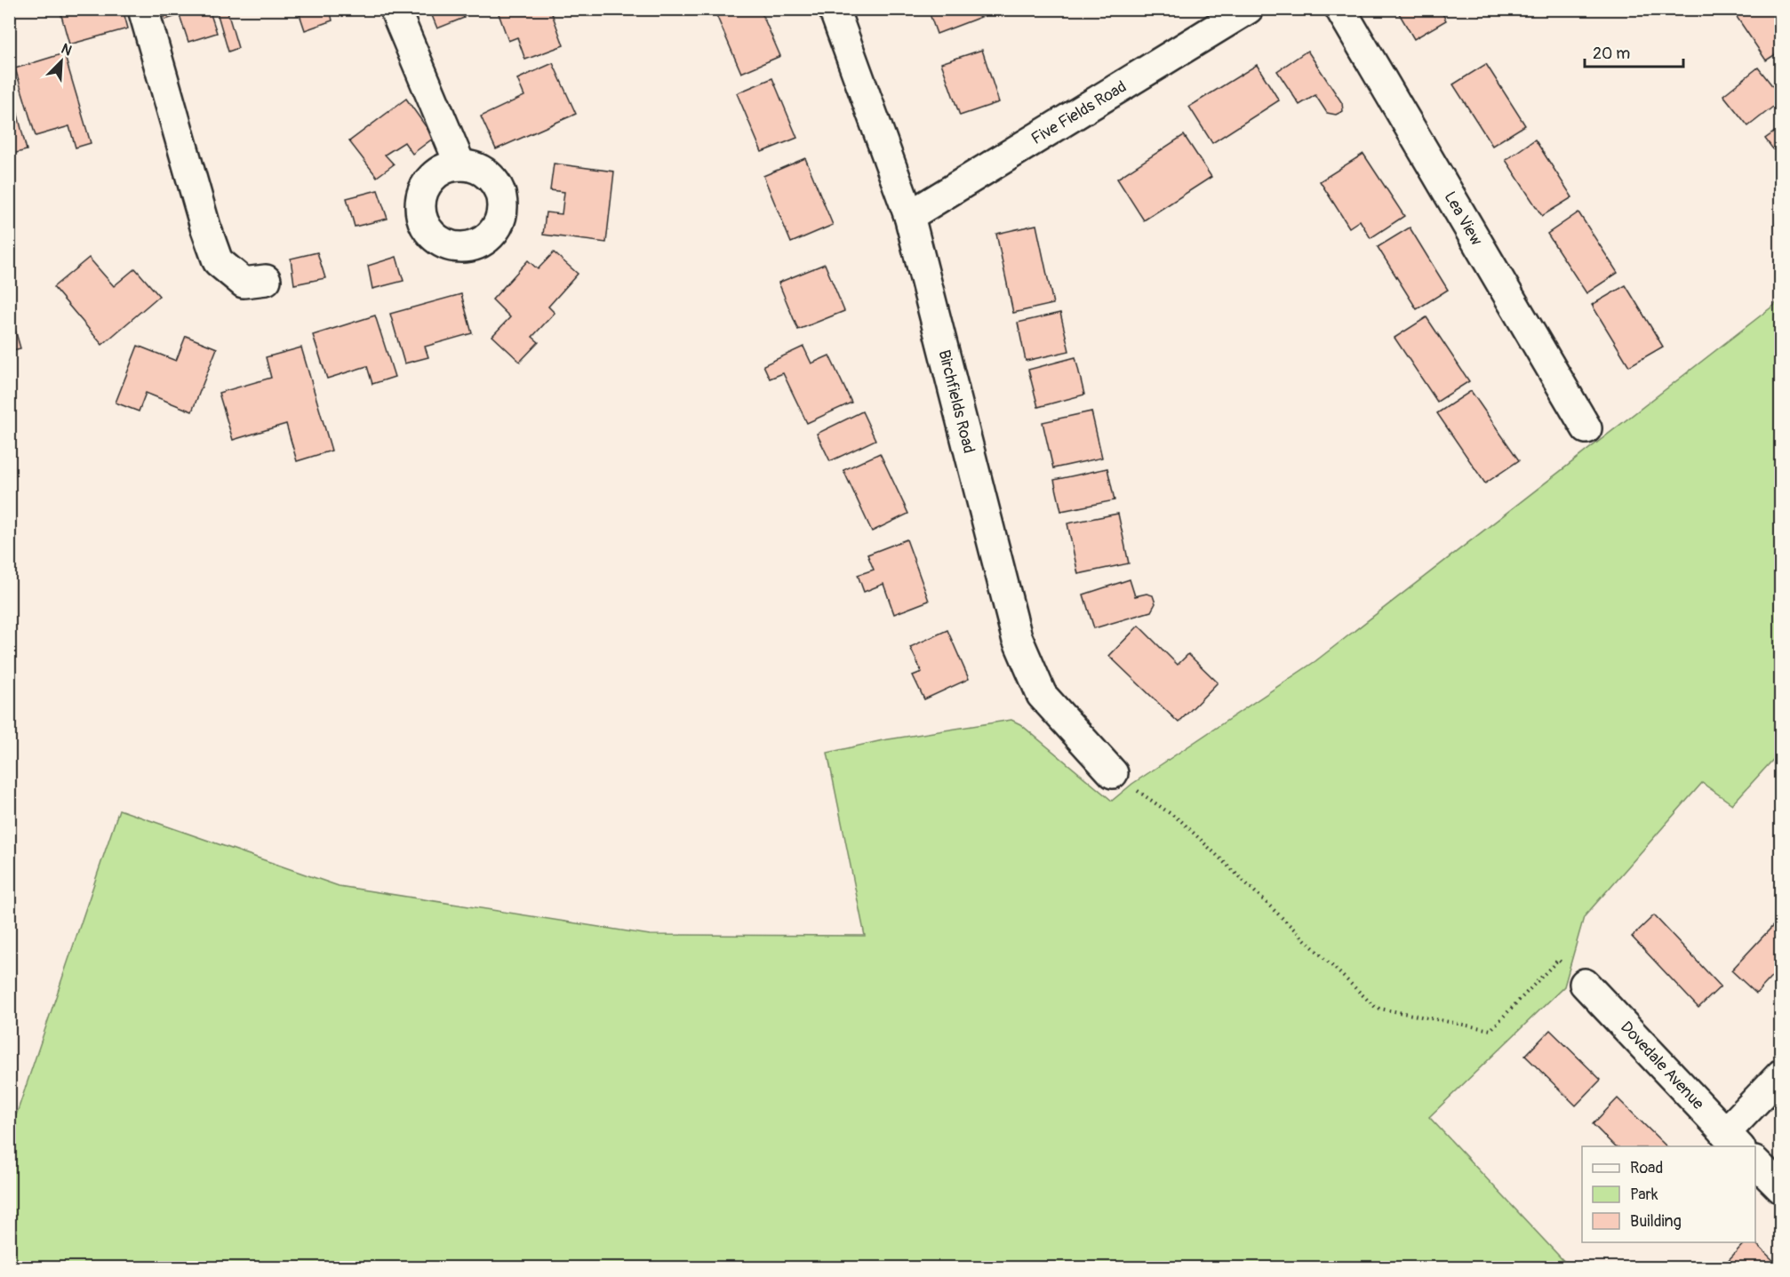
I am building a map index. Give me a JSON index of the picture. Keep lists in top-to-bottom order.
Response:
{
  "streets": {
    "street": [
      "Five Fields Road",
      "Lea View",
      "Birchfields Road",
      "Dovedale Avenue"
    ]
  },
  "crossings": [
    ["Five Fields Road", "Birchfields Road"]
  ],
  "legend": ["Road", "Park", "Building"],
  "scale_bar": "20 m",
  "north": "top right"
}
